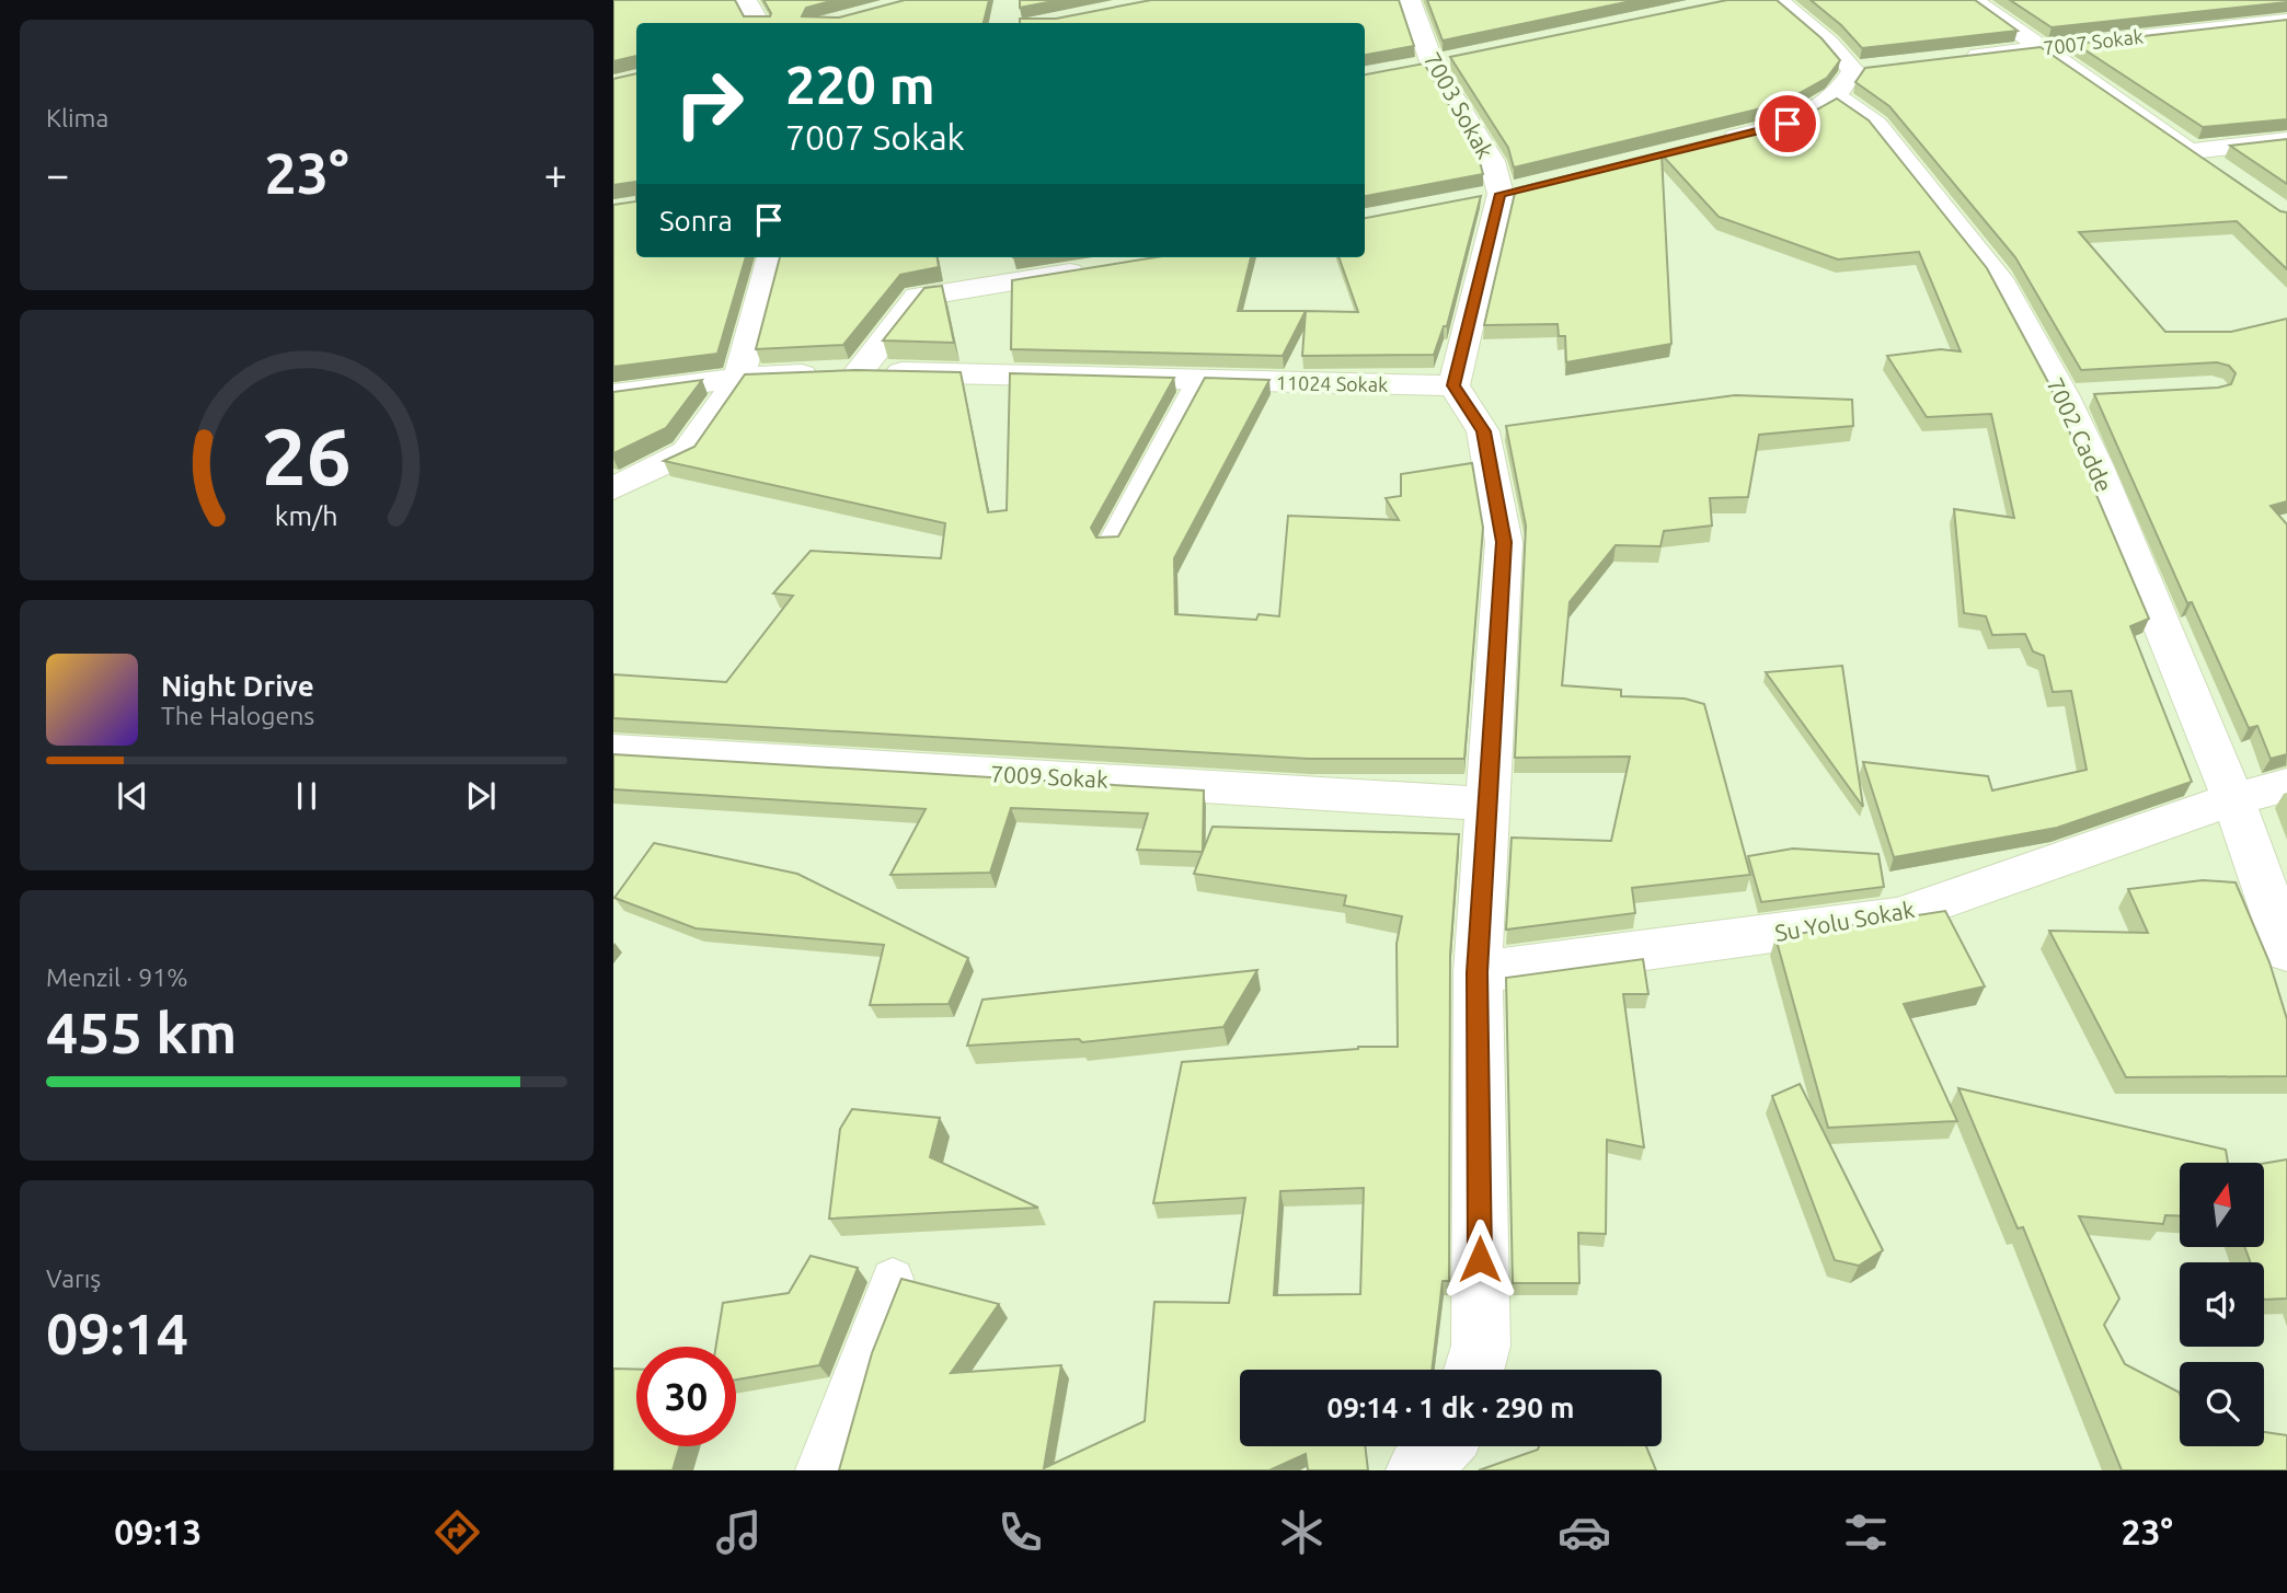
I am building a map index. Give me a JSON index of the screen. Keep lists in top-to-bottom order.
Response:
{
  "streets": {
    "street": [
      "7007 Sokak",
      "7003 Sokak",
      "11024 Sokak",
      "7002 Cadde",
      "7009 Sokak",
      "Su Yolu Sokak"
    ]
  },
  "crossings": [
    ["7003 Sokak", "11024 Sokak"],
    ["7002 Cadde", "Su Yolu Sokak"]
  ],
  "north": "top",
  "page": {
    "tile": [
      "Klima",
      ["Menzil · 91%", "455 km"],
      ["Varış", "09:14"]
    ],
    "turn": ["220 m", "7007 Sokak"],
    "heat": ["−", "23°", "+"],
    "then": "Sonra",
    "song": ["Night Drive", "The Halogens"],
    "limit": "30",
    "trip": "09:14 · 1 dk · 290 m",
    "tabs": ["09:13", "23°"],
    "gauge": ["26", "km/h"]
  }
}
